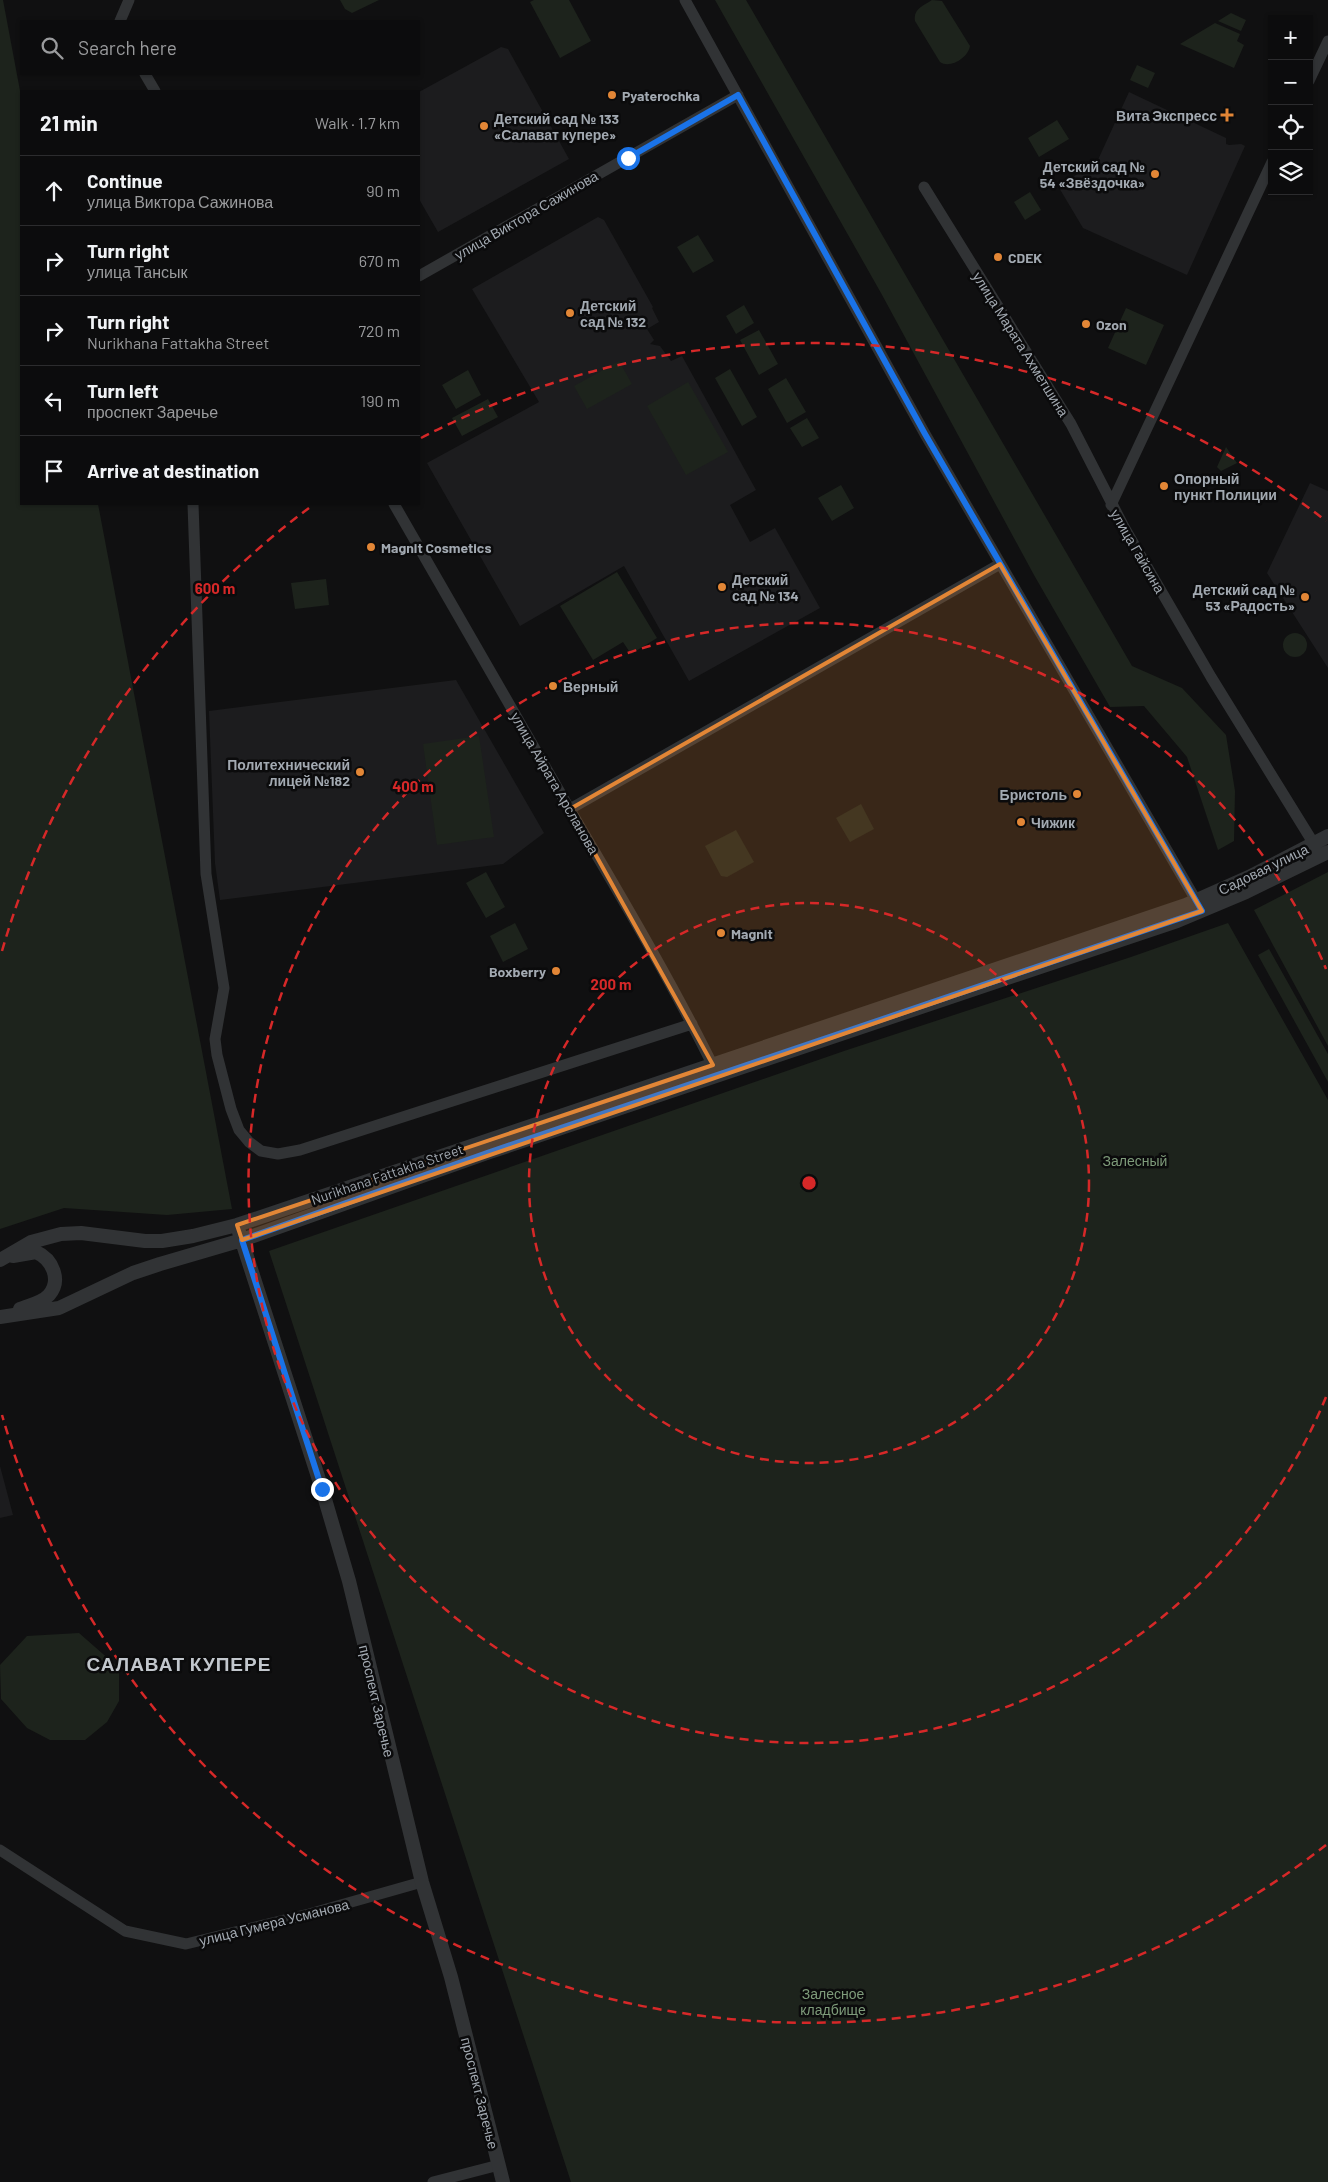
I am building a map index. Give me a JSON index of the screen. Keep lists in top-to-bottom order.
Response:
{
  "streets": {
    "street": [
      "улица Виктора Сажинова",
      "улица Марата Ахметшина",
      "улица Гайсина",
      "улица Айрата Арсланова",
      "Садовая улица",
      "Nurikhana Fattakha Street",
      "проспект Заречье",
      "улица Гумера Усманова"
    ]
  },
  "crossings": [
    ["улица Марата Ахметшина", "улица Гайсина"],
    ["улица Гайсина", "Садовая улица"],
    ["улица Айрата Арсланова", "Nurikhana Fattakha Street"],
    ["Садовая улица", "Nurikhana Fattakha Street"],
    ["Nurikhana Fattakha Street", "проспект Заречье"],
    ["проспект Заречье", "улица Гумера Усманова"]
  ],
  "districts": ["САЛАВАТ КУПЕРЕ"],
  "parks": ["Залесный", "Залесное кладбище"],
  "places": {
    "other": [
      "Pyaterochka",
      "Детский сад № 133 «Салават купере»",
      "Детский сад № 54 «Звёздочка»",
      "CDEK",
      "Детский сад № 132",
      "Ozon",
      "Опорный пункт Полиции",
      "Magnit Cosmetics",
      "Детский сад № 134",
      "Детский сад № 53 «Радость»",
      "Верный",
      "Политехнический лицей №182",
      "Бристоль",
      "Чижик",
      "Magnit",
      "Boxberry"
    ],
    "health": ["Вита Экспресс"]
  },
  "page": {
    "map_buttons": ["+", "−"],
    "search": "Search here",
    "heading": ["21 min", "Walk · 1.7 km"],
    "list": [
      ["Continue", "улица Виктора Сажинова", "90 m"],
      ["Turn right", "улица Тансык", "670 m"],
      ["Turn right", "Nurikhana Fattakha Street", "720 m"],
      ["Turn left", "проспект Заречье", "190 m"],
      "Arrive at destination"
    ]
  },
  "rings": ["600 m", "400 m", "200 m"]
}
